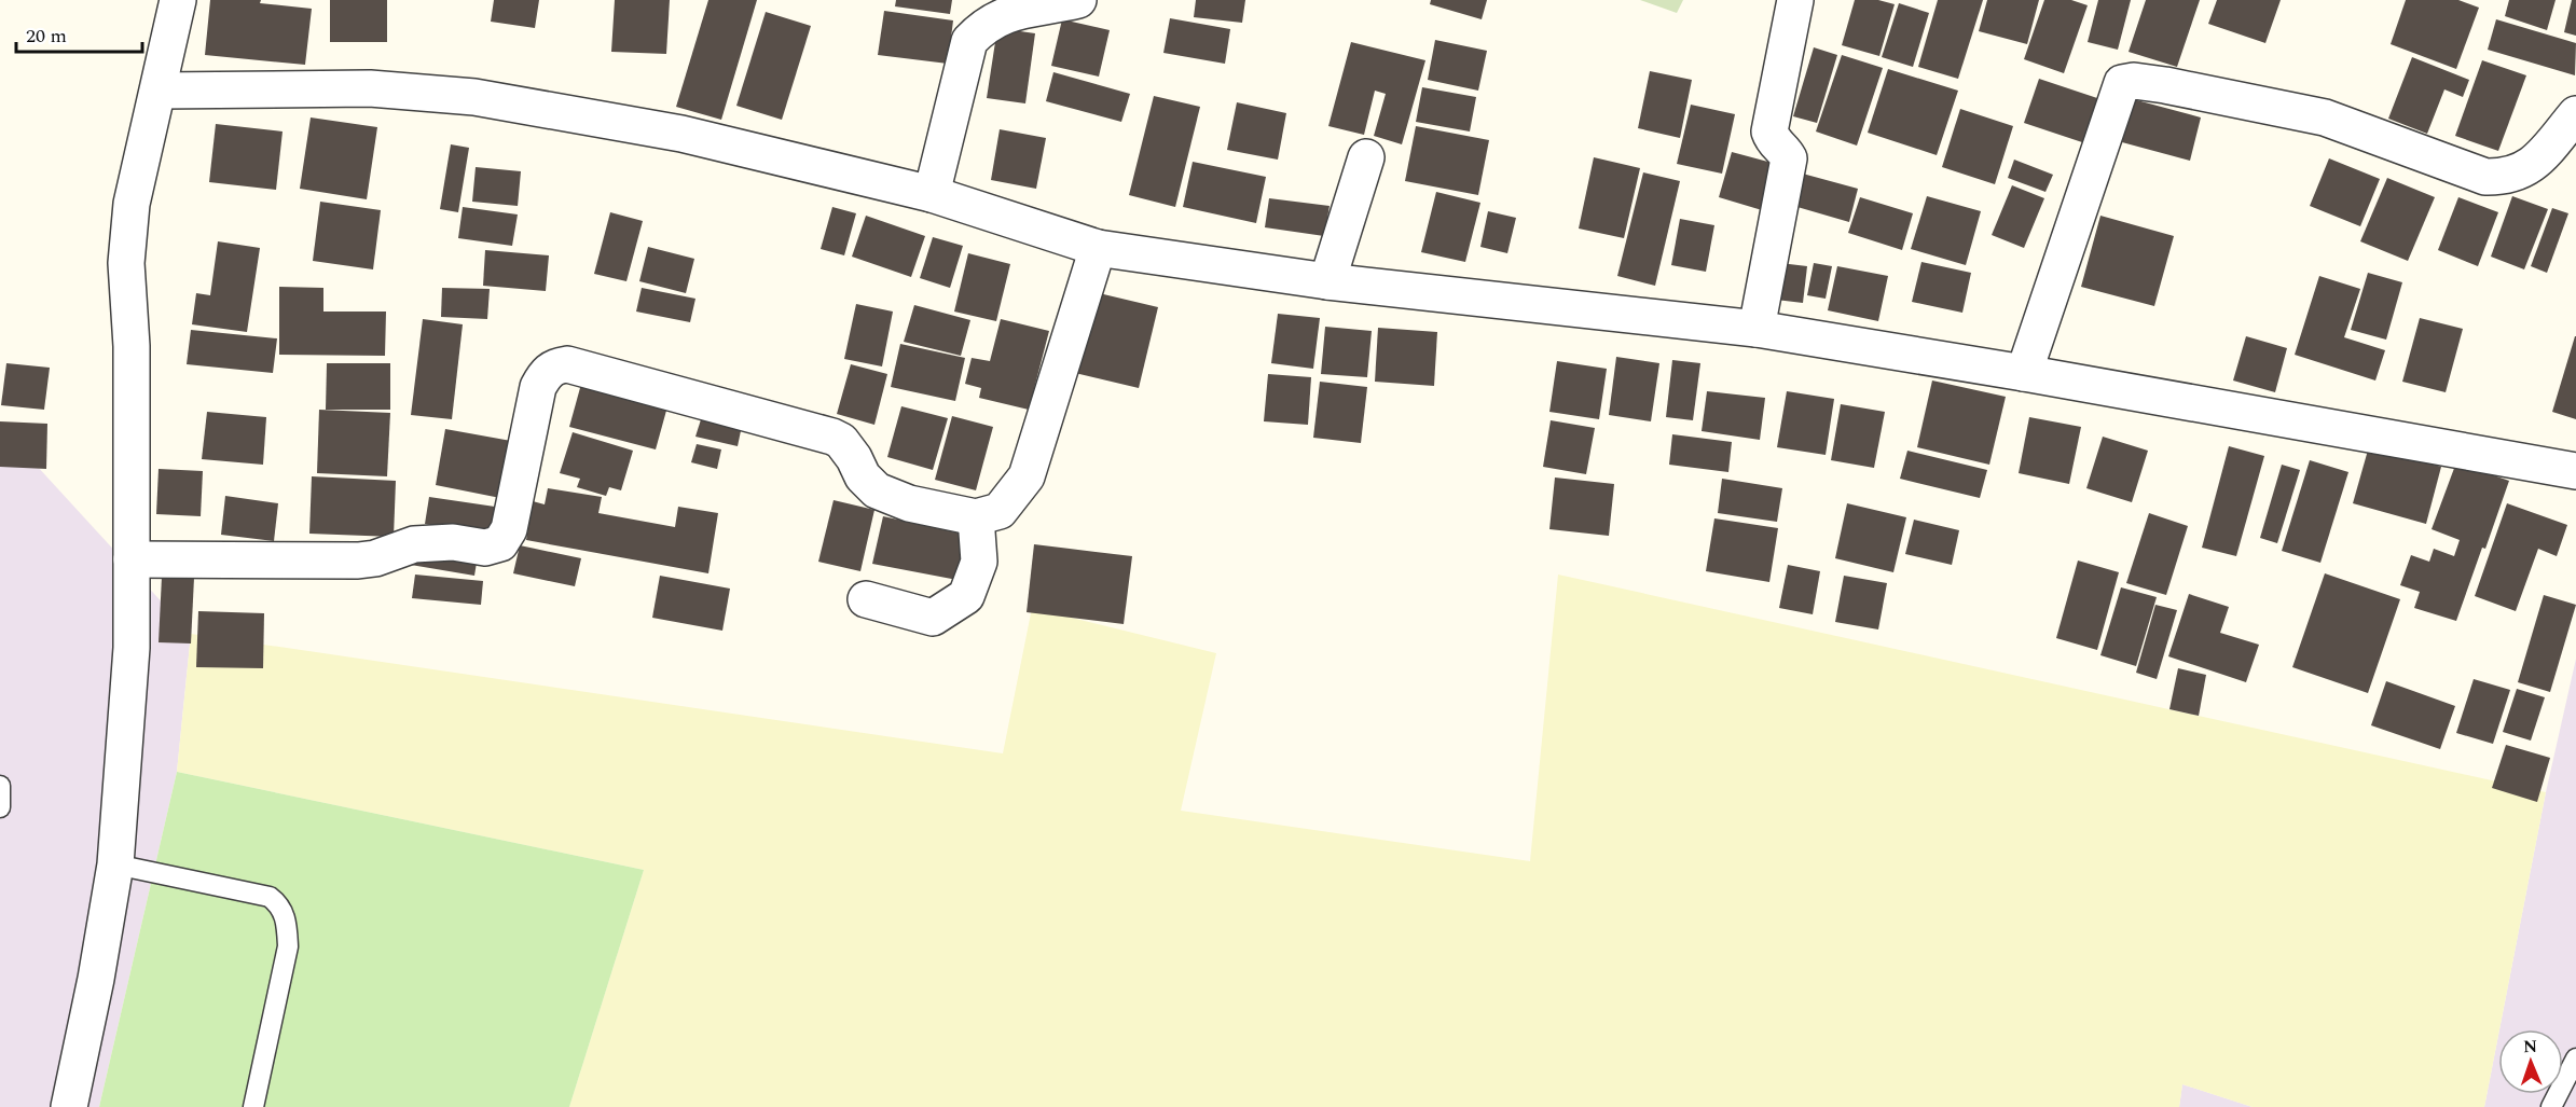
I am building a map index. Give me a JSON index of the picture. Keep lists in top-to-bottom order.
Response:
{
  "scale_bar": "20 m",
  "north": "top"
}
